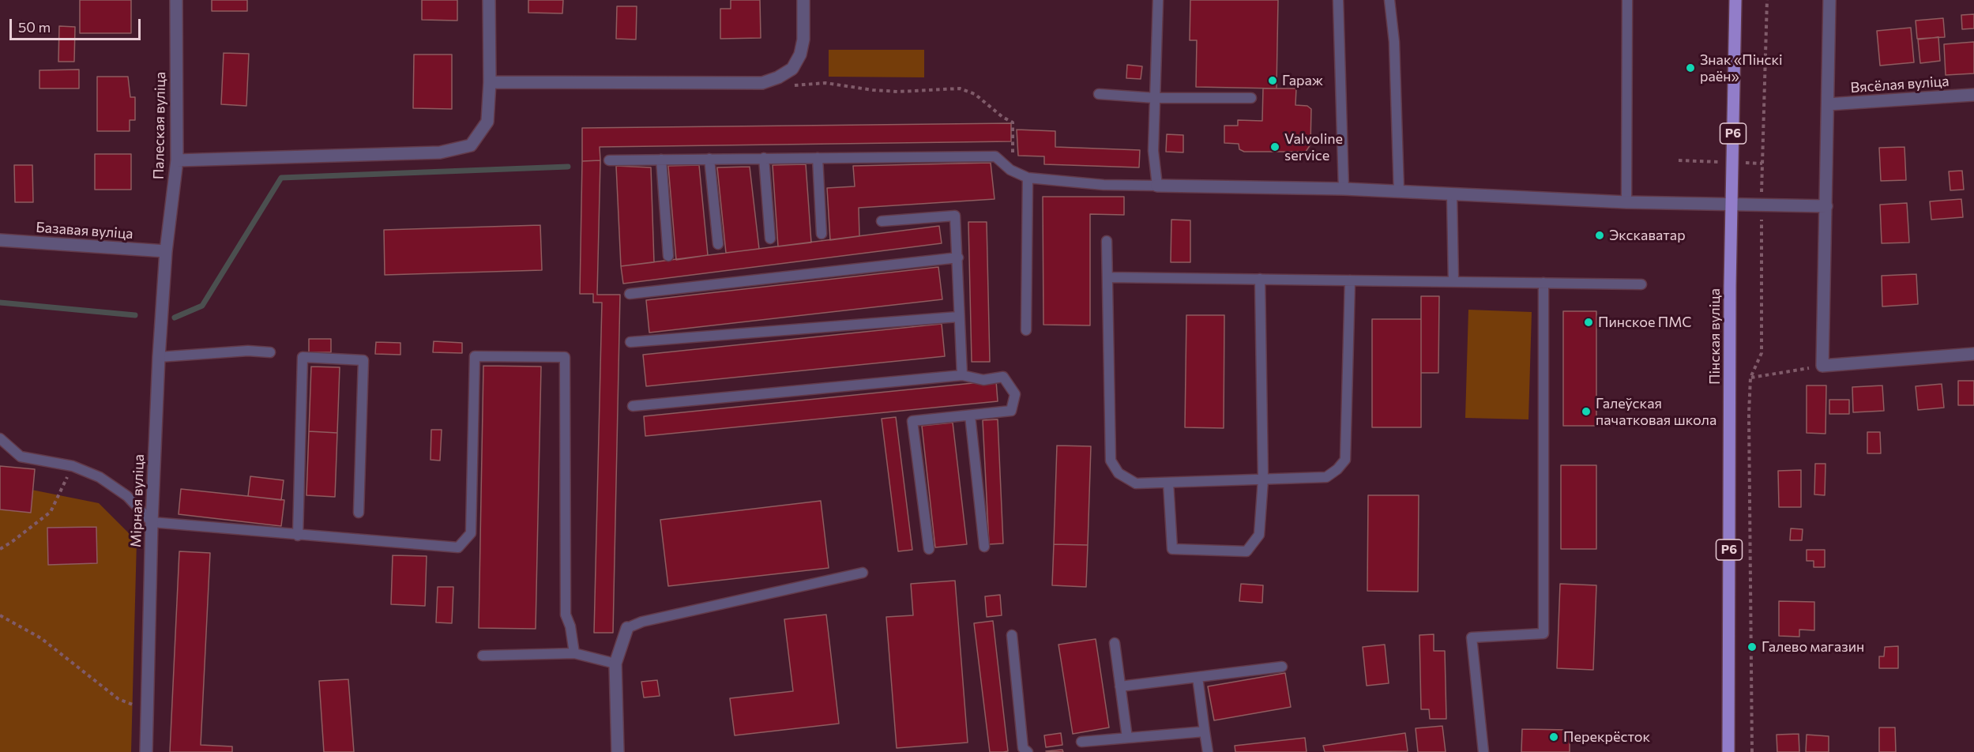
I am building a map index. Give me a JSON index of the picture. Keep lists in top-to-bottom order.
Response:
{
  "streets": {
    "main road": ["Р6", "Пінская вуліца"],
    "street": [
      "Вясёлая вуліца",
      "Палеская вуліца",
      "Базавая вуліца",
      "Мірная вуліца"
    ]
  },
  "crossings": [
    ["Палеская вуліца", "Базавая вуліца"],
    ["Палеская вуліца", "Мірная вуліца"],
    ["Базавая вуліца", "Мірная вуліца"]
  ],
  "places": [
    "Знак «Пінскі раён»",
    "Гараж",
    "Valvoline service",
    "Экскаватар",
    "Пинское ПМС",
    "Галеўская пачатковая школа",
    "Галево магазин",
    "Перекрёсток"
  ],
  "scale_bar": "50 m"
}
